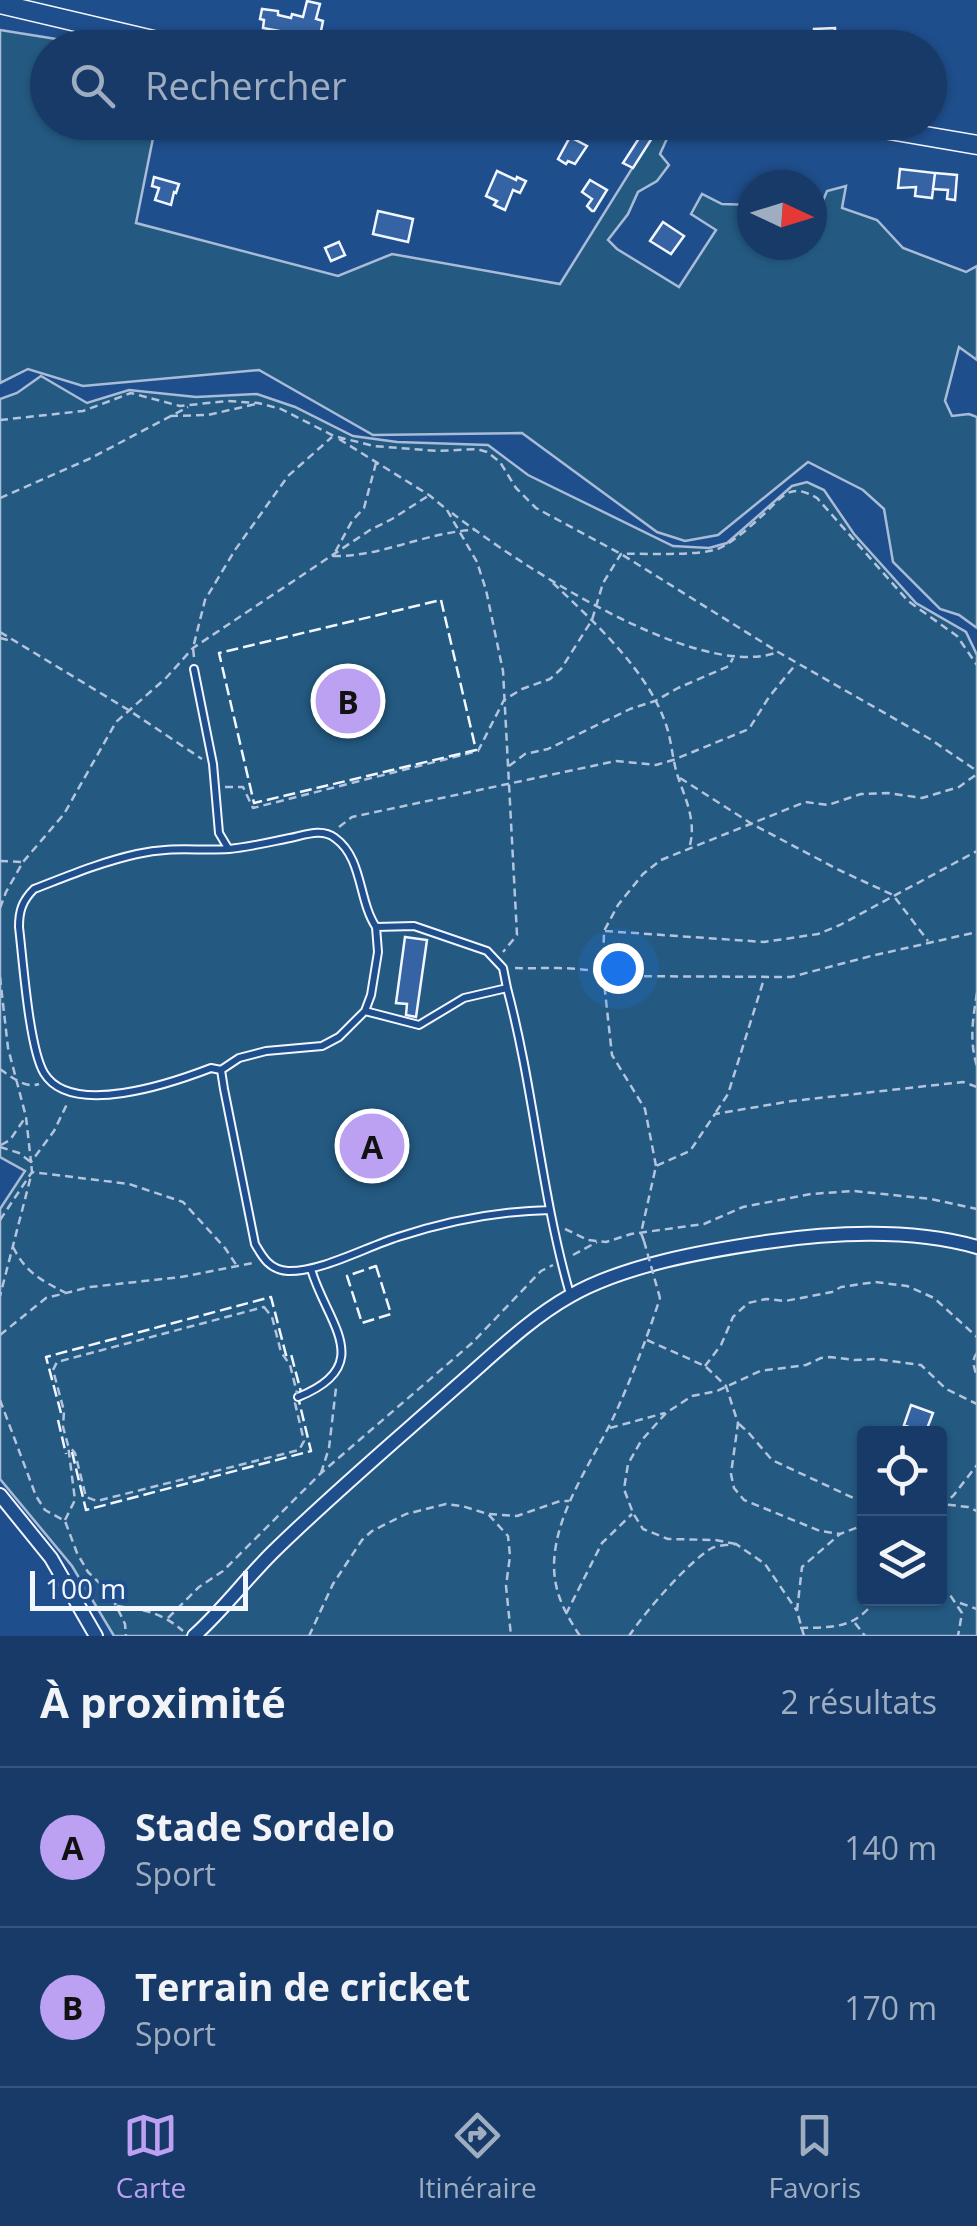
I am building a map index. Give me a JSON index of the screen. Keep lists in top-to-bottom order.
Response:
{
  "scale_bar": "100 m",
  "north": "right",
  "page": {
    "search": "Rechercher",
    "pins": ["B", "A"],
    "scale": "100 m",
    "heading": ["À proximité", "2 résultats"],
    "list": [
      {
        "mark": "A",
        "name": "Stade Sordelo",
        "note": "Sport",
        "value": "140 m"
      },
      {
        "mark": "B",
        "name": "Terrain de cricket",
        "note": "Sport",
        "value": "170 m"
      }
    ],
    "nav": ["Carte", "Itinéraire", "Favoris"]
  }
}
